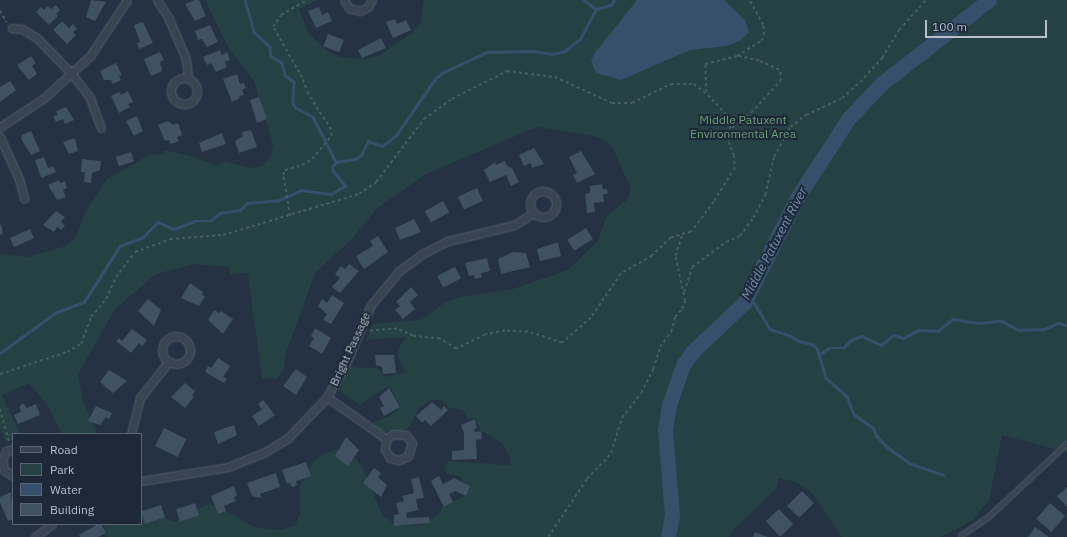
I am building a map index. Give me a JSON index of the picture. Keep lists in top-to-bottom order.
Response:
{
  "streets": {
    "street": ["Bright Passage"]
  },
  "water": ["Middle Patuxent River"],
  "parks": ["Middle Patuxent Environmental Area"],
  "legend": [
    "Road",
    "Park",
    "Water",
    "Building"
  ],
  "scale_bar": "100 m"
}
